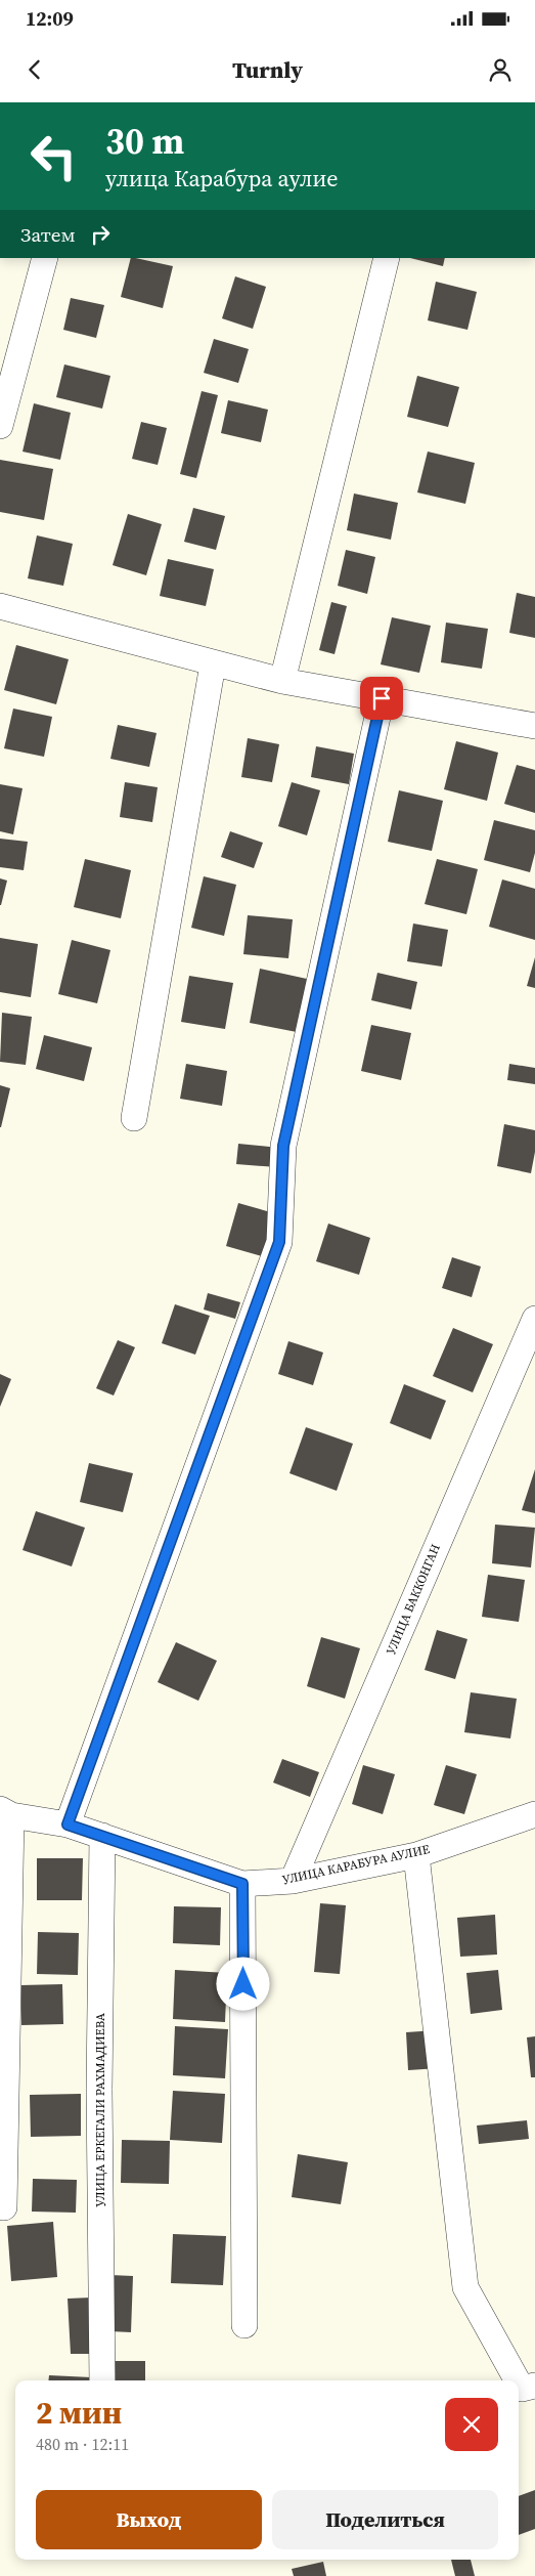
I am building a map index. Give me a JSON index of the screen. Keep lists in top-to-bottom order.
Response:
{
  "streets": {
    "street": ["УЛИЦА БАККОНГАН", "УЛИЦА КАРАБУРА АУЛИЕ", "УЛИЦА ЕРКЕГАЛИ РАХМАДИЕВА"]
  },
  "crossings": [
    ["УЛИЦА БАККОНГАН", "УЛИЦА КАРАБУРА АУЛИЕ"],
    ["УЛИЦА КАРАБУРА АУЛИЕ", "УЛИЦА ЕРКЕГАЛИ РАХМАДИЕВА"]
  ],
  "page": {
    "status": "12:09",
    "header": "Turnly",
    "turn": ["30 m", "улица Карабура аулие"],
    "then": "Затем",
    "heading": ["2 мин", "480 m · 12:11"],
    "buttons": ["Выход", "Поделиться"]
  }
}
